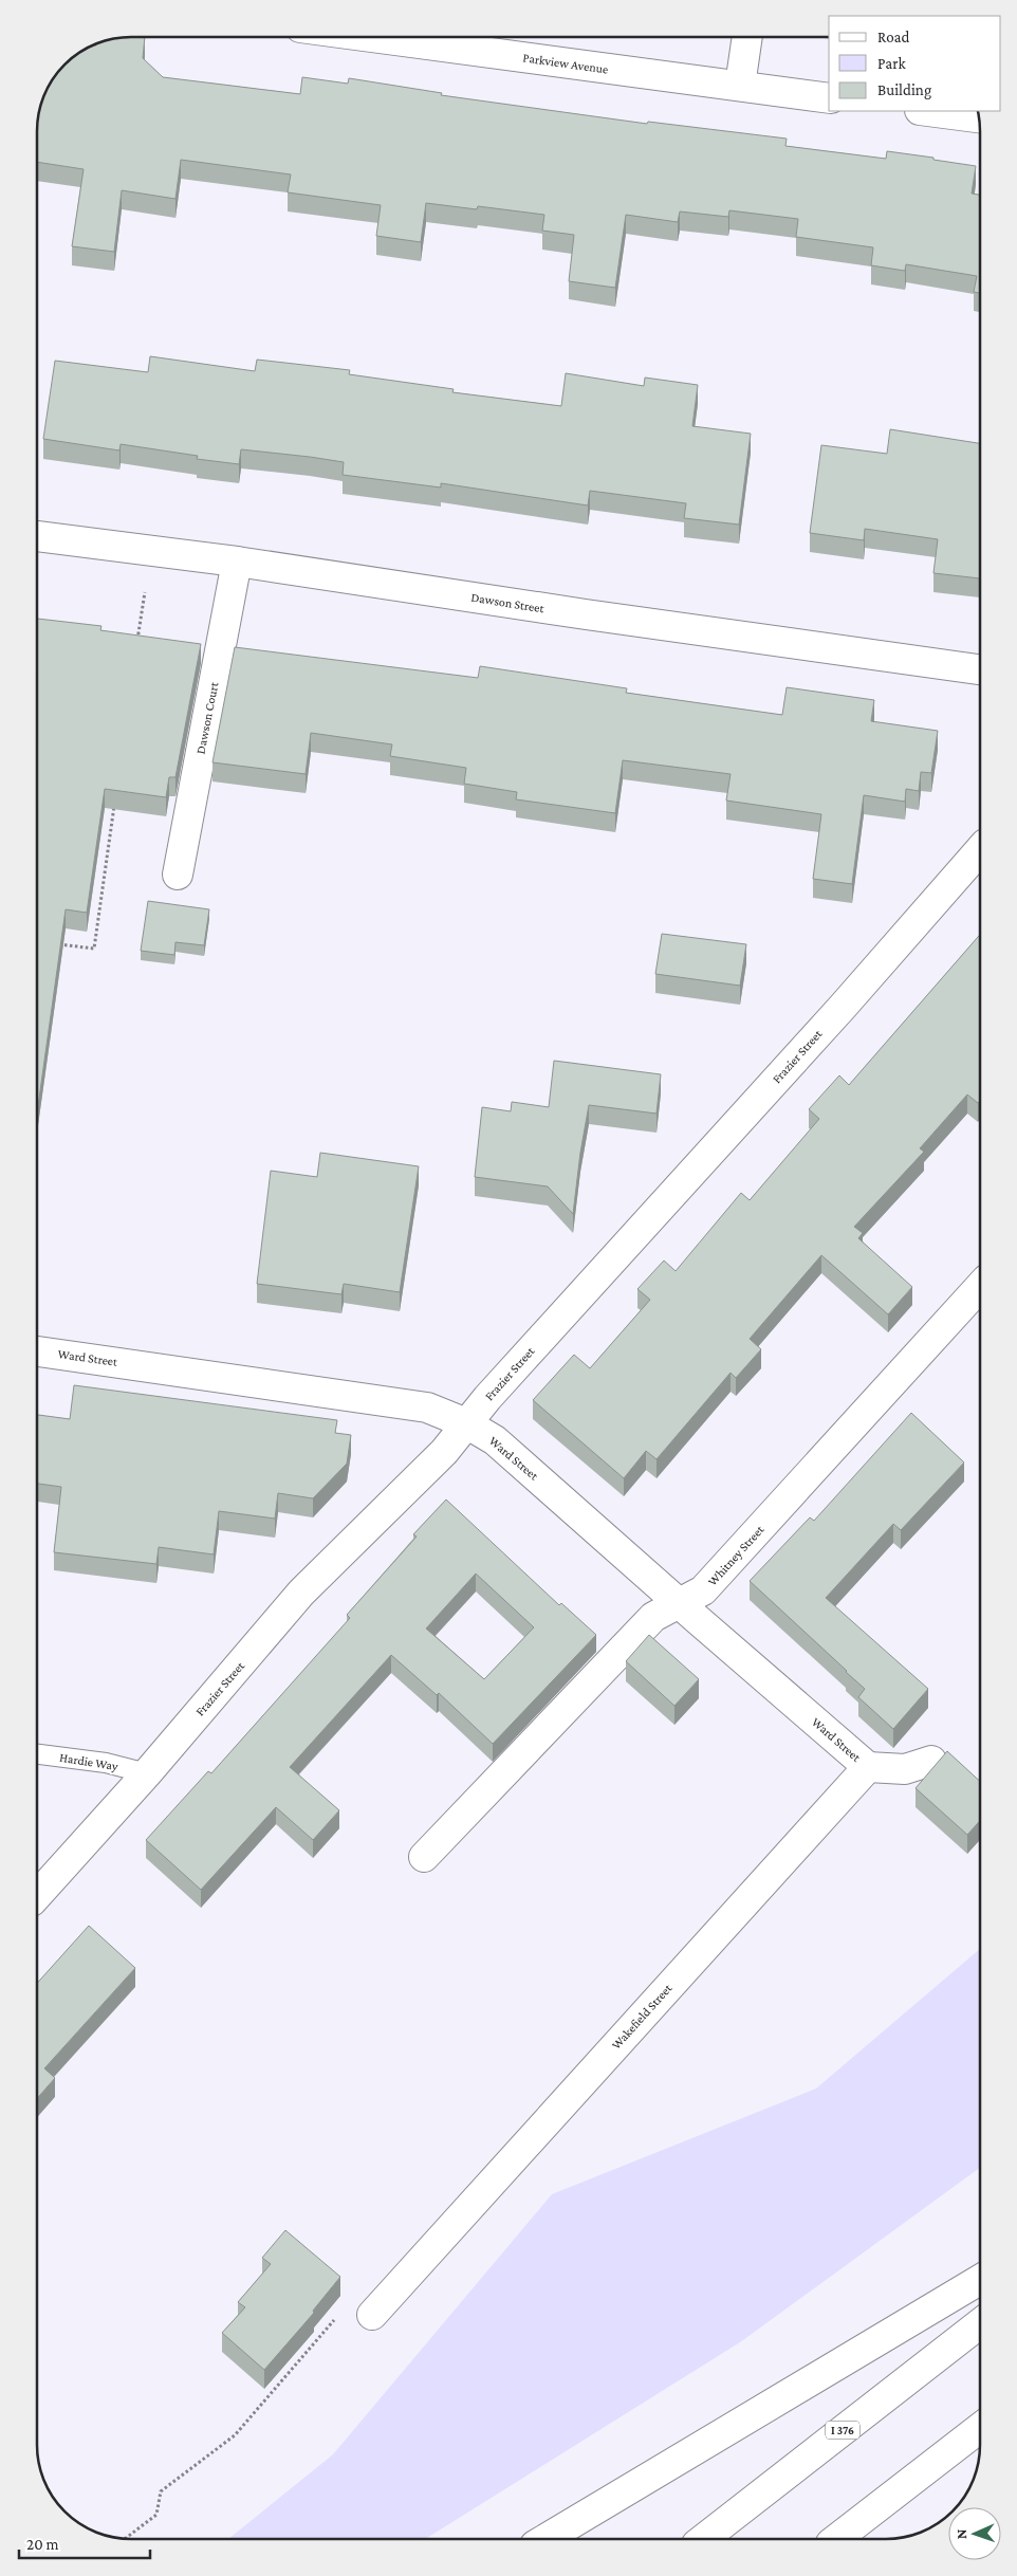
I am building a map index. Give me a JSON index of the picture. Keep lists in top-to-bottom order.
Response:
{
  "streets": {
    "main road": [
      "Parkview Avenue",
      "Dawson Street",
      "Dawson Court",
      "Frazier Street",
      "Ward Street",
      "Whitney Street",
      "Wakefield Street",
      "I 376"
    ],
    "lane": ["Hardie Way"]
  },
  "crossings": [
    ["Dawson Street", "Dawson Court"],
    ["Frazier Street", "Ward Street"],
    ["Frazier Street", "Hardie Way"],
    ["Ward Street", "Whitney Street"],
    ["Ward Street", "Wakefield Street"]
  ],
  "legend": ["Road", "Park", "Building"],
  "scale_bar": "20 m",
  "north": "left"
}
